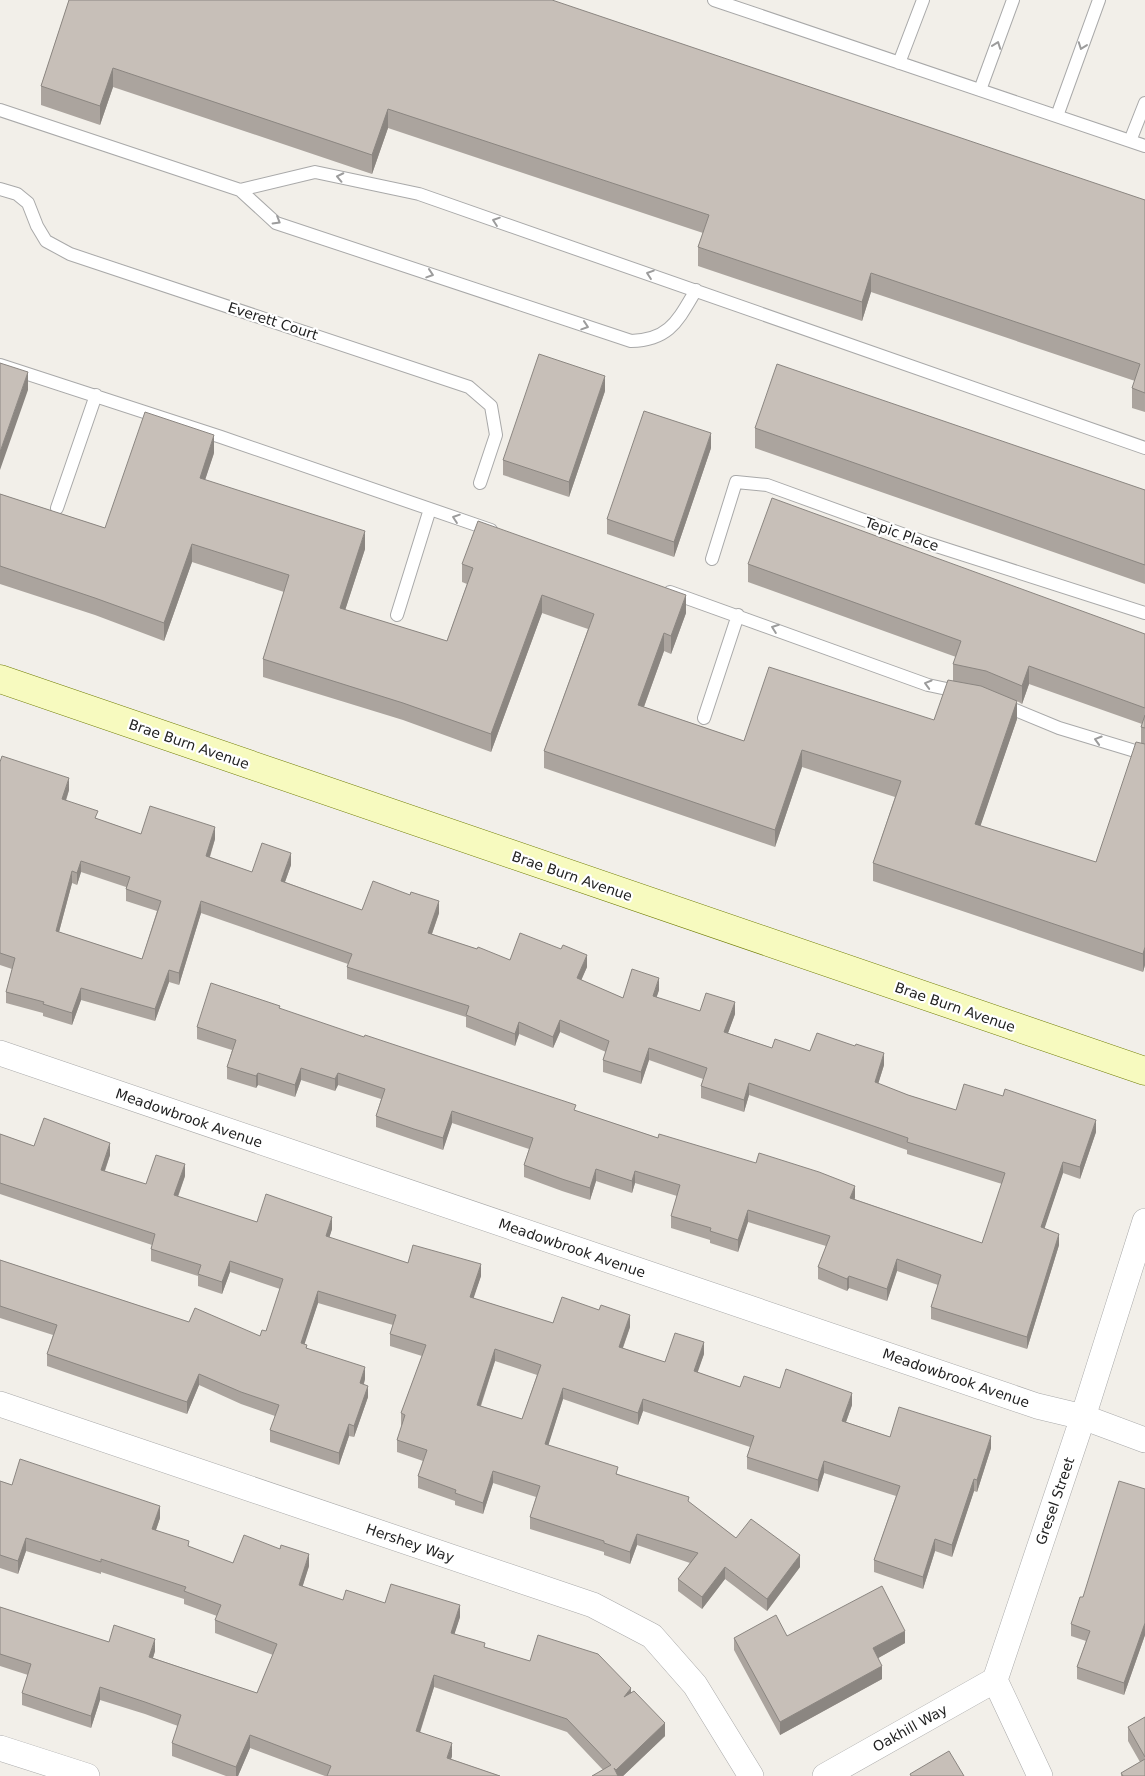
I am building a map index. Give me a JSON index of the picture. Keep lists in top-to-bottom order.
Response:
{
  "streets": {
    "street": [
      "Brae Burn Avenue",
      "Meadowbrook Avenue",
      "Gresel Street",
      "Hershey Way",
      "Oakhill Way"
    ],
    "lane": ["Everett Court", "Tepic Place"]
  },
  "crossings": [
    ["Meadowbrook Avenue", "Gresel Street"],
    ["Gresel Street", "Oakhill Way"]
  ]
}
